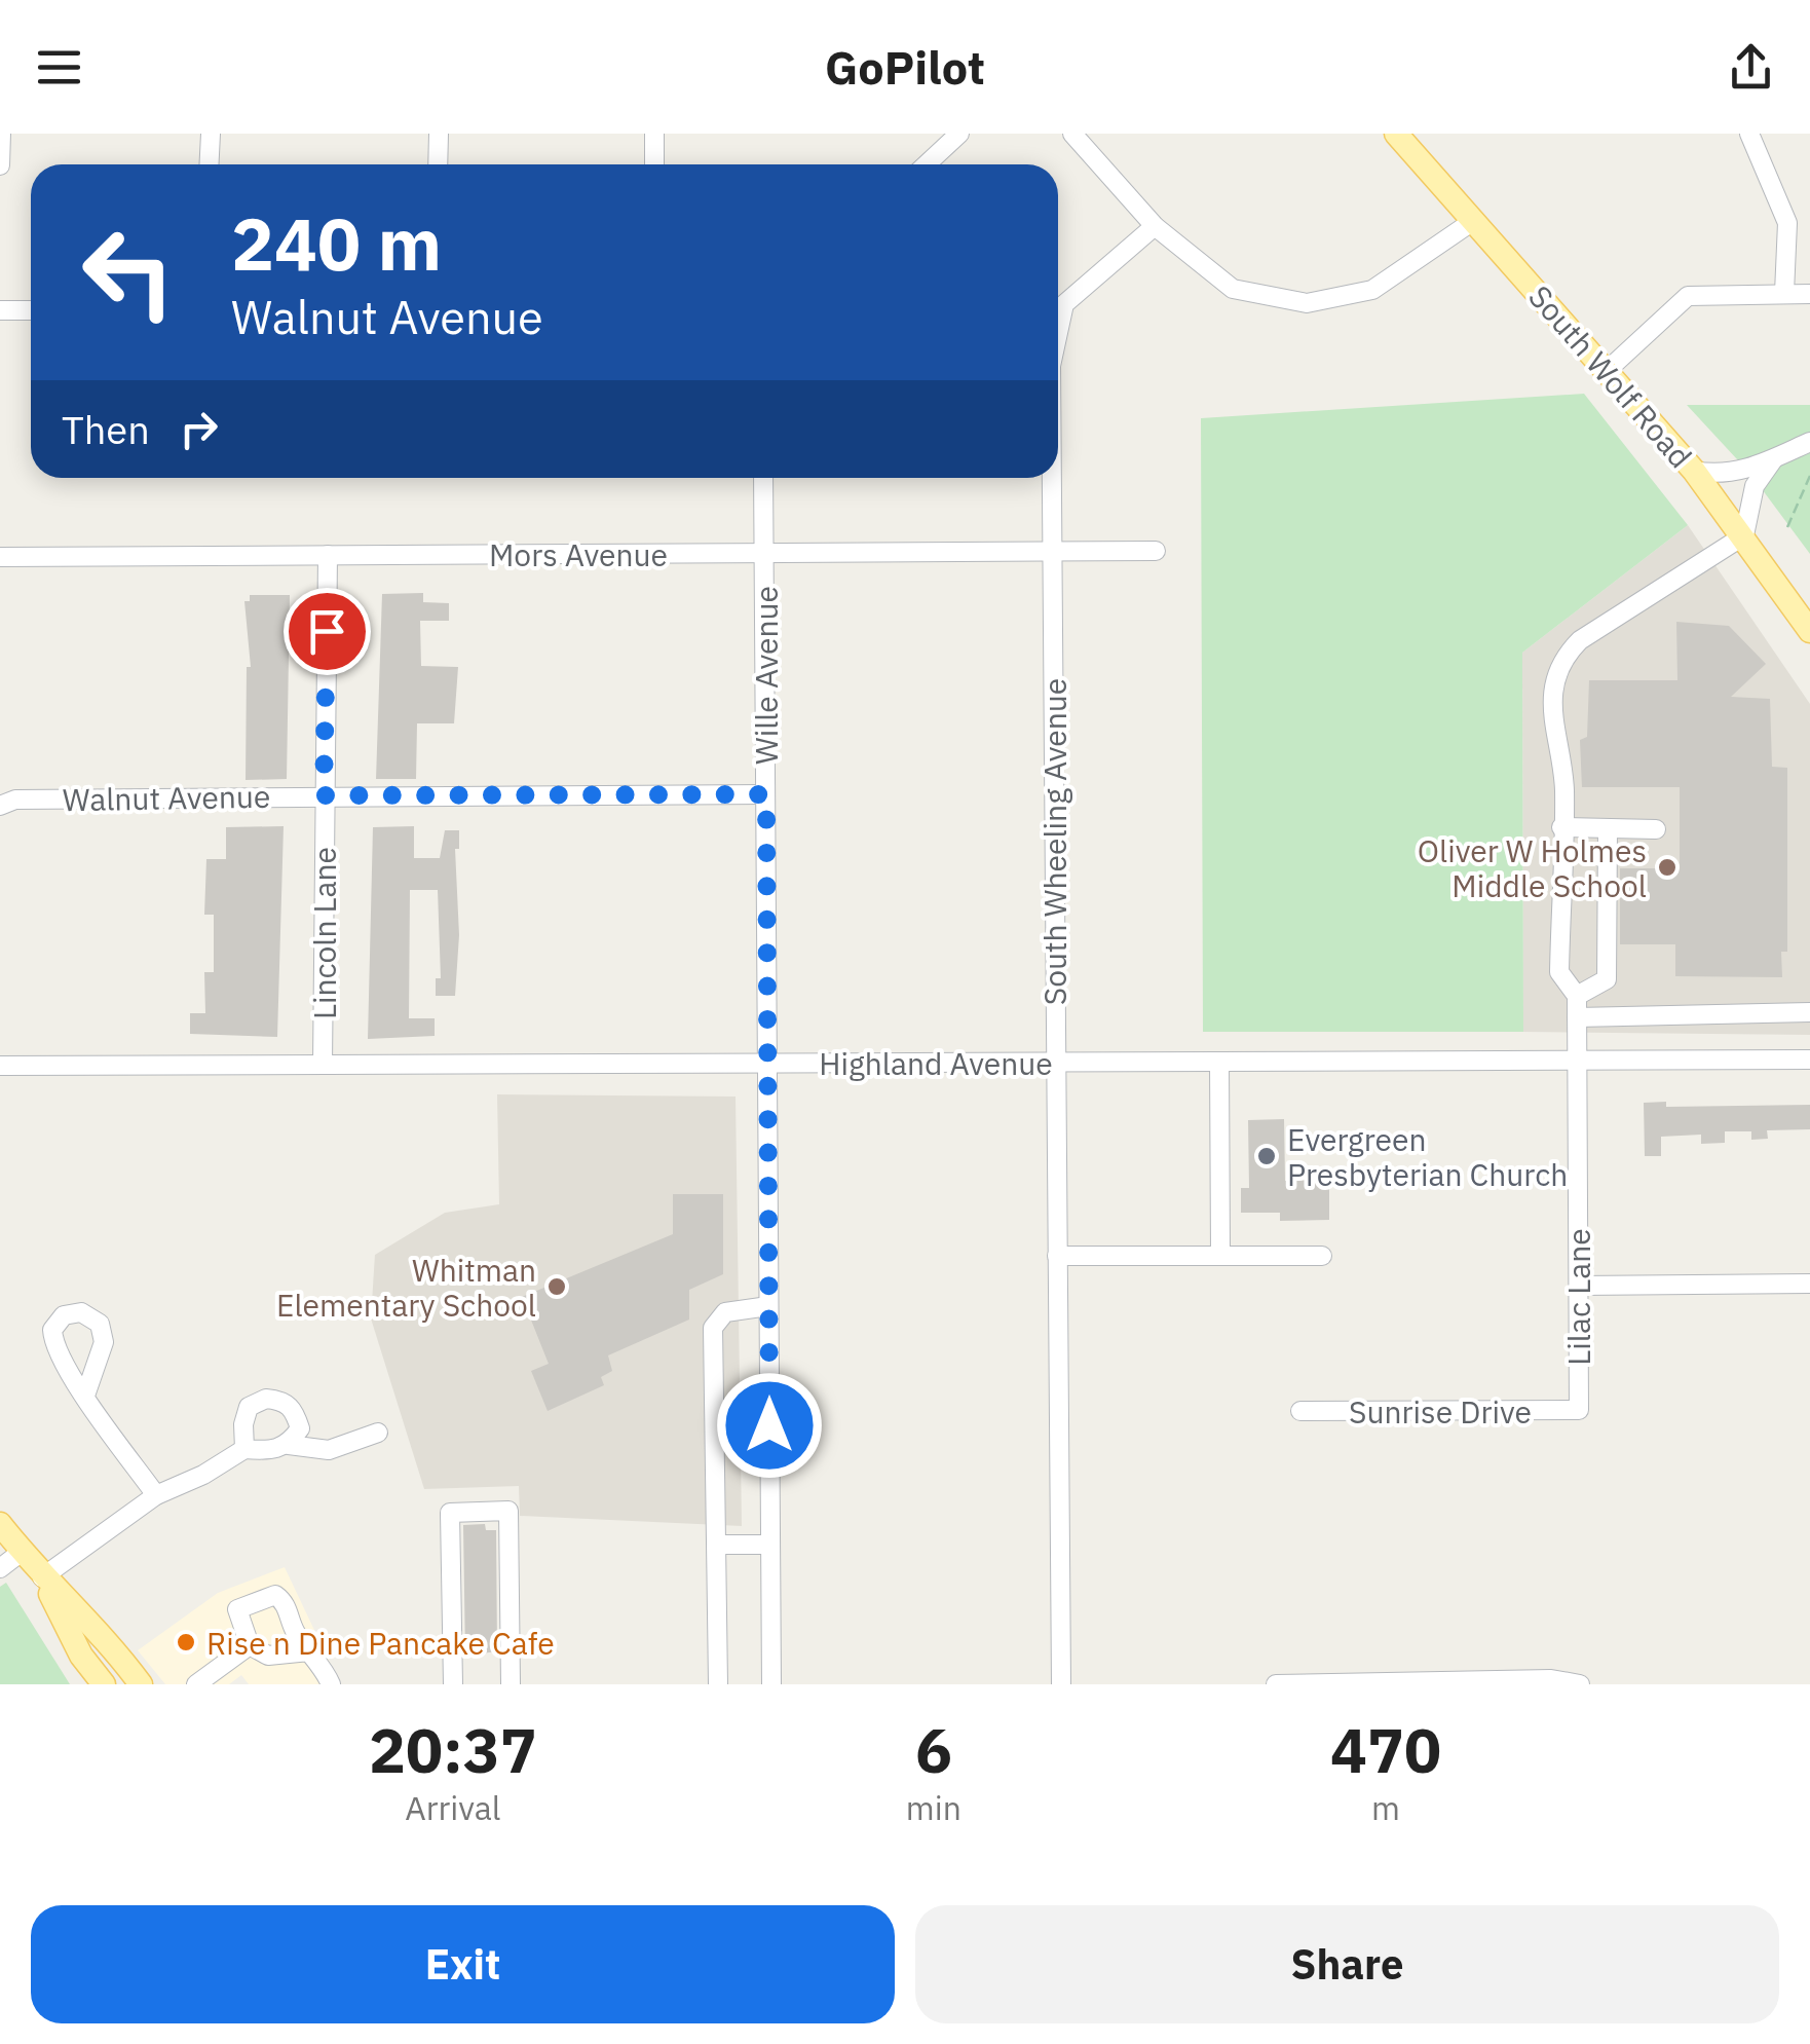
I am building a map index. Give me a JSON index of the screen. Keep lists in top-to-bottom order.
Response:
{
  "streets": {
    "main road": ["South Wolf Road"],
    "street": [
      "Mors Avenue",
      "Wille Avenue",
      "Walnut Avenue",
      "South Wheeling Avenue",
      "Lincoln Lane",
      "Highland Avenue",
      "Lilac Lane",
      "Sunrise Drive"
    ]
  },
  "crossings": [
    ["Mors Avenue", "Wille Avenue"],
    ["Mors Avenue", "South Wheeling Avenue"],
    ["Mors Avenue", "Lincoln Lane"],
    ["Wille Avenue", "Walnut Avenue"],
    ["Wille Avenue", "Highland Avenue"],
    ["Walnut Avenue", "Lincoln Lane"],
    ["South Wheeling Avenue", "Highland Avenue"],
    ["Lincoln Lane", "Highland Avenue"],
    ["Highland Avenue", "Lilac Lane"],
    ["Lilac Lane", "Sunrise Drive"]
  ],
  "places": [
    "Oliver W Holmes Middle School",
    "Evergreen Presbyterian Church",
    "Whitman Elementary School",
    "Rise n Dine Pancake Cafe"
  ],
  "page": {
    "header": "GoPilot",
    "turn": ["240 m", "Walnut Avenue"],
    "then": "Then",
    "eta": [
      "20:37",
      "Arrival",
      "6",
      "min",
      "470",
      "m"
    ],
    "buttons": ["Exit", "Share"]
  }
}
